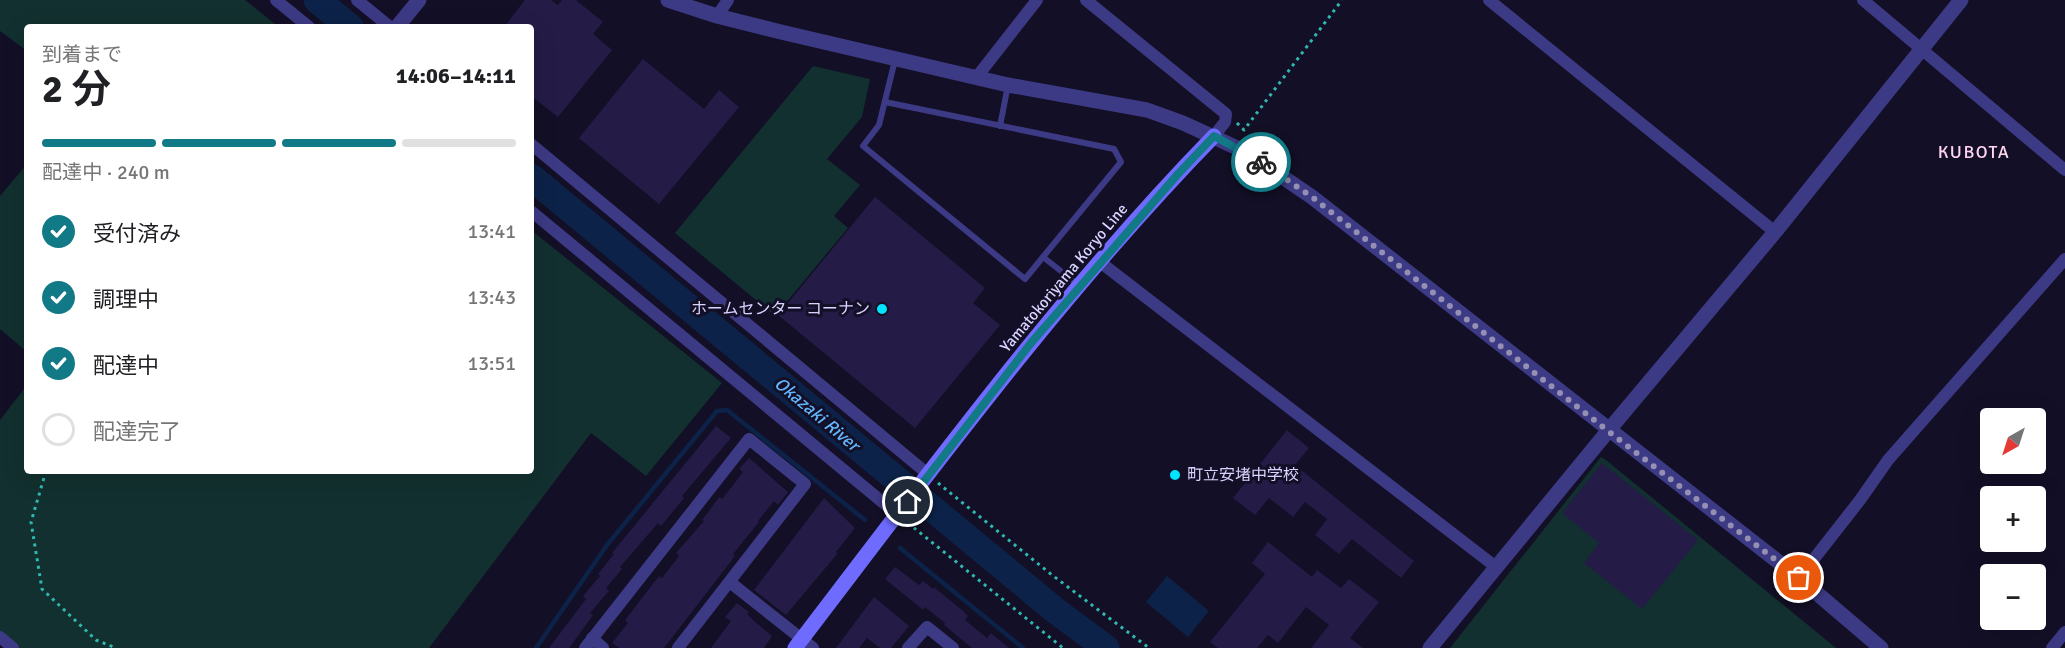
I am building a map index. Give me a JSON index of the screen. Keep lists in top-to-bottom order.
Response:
{
  "streets": {
    "main road": ["Yamatokoriyama Koryo Line"]
  },
  "districts": ["KUBOTA"],
  "water": ["Okazaki River"],
  "places": ["ホームセンター コーナン", "町立安堵中学校"],
  "north": "bottom left",
  "page": {
    "heading": ["2 分", "到着まで", "14:06–14:11"],
    "bar": "配達中 · 240 m",
    "list": [
      ["受付済み", "13:41"],
      ["調理中", "13:43"],
      ["配達中", "13:51"],
      "配達完了"
    ],
    "map_buttons": ["+", "−"]
  }
}
